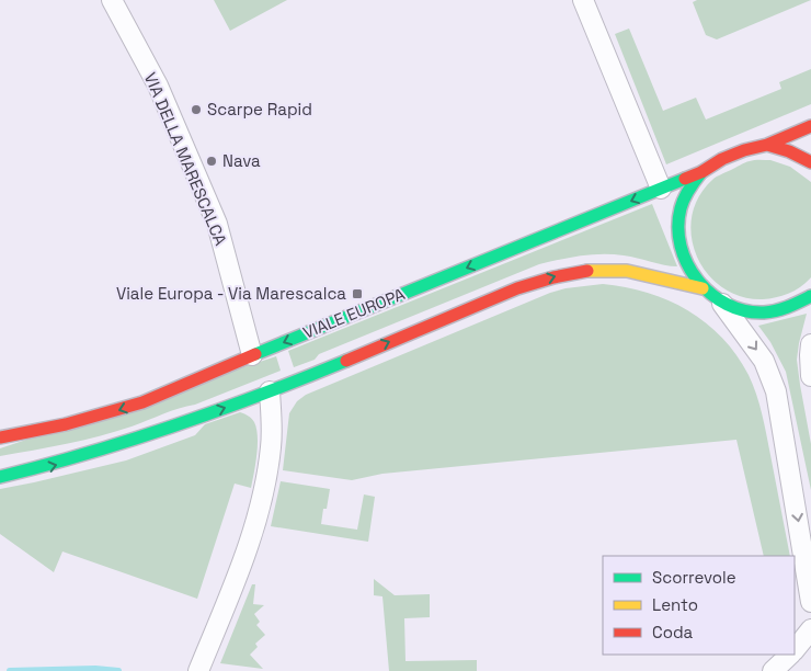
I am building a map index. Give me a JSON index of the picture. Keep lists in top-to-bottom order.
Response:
{
  "streets": {
    "street": ["VIA DELLA MARESCALCA", "VIALE EUROPA"]
  },
  "crossings": [
    ["VIA DELLA MARESCALCA", "VIALE EUROPA"]
  ],
  "places": {
    "other": ["Scarpe Rapid", "Nava"],
    "transit": ["Viale Europa - Via Marescalca"]
  },
  "legend": ["Scorrevole", "Lento", "Coda"]
}
